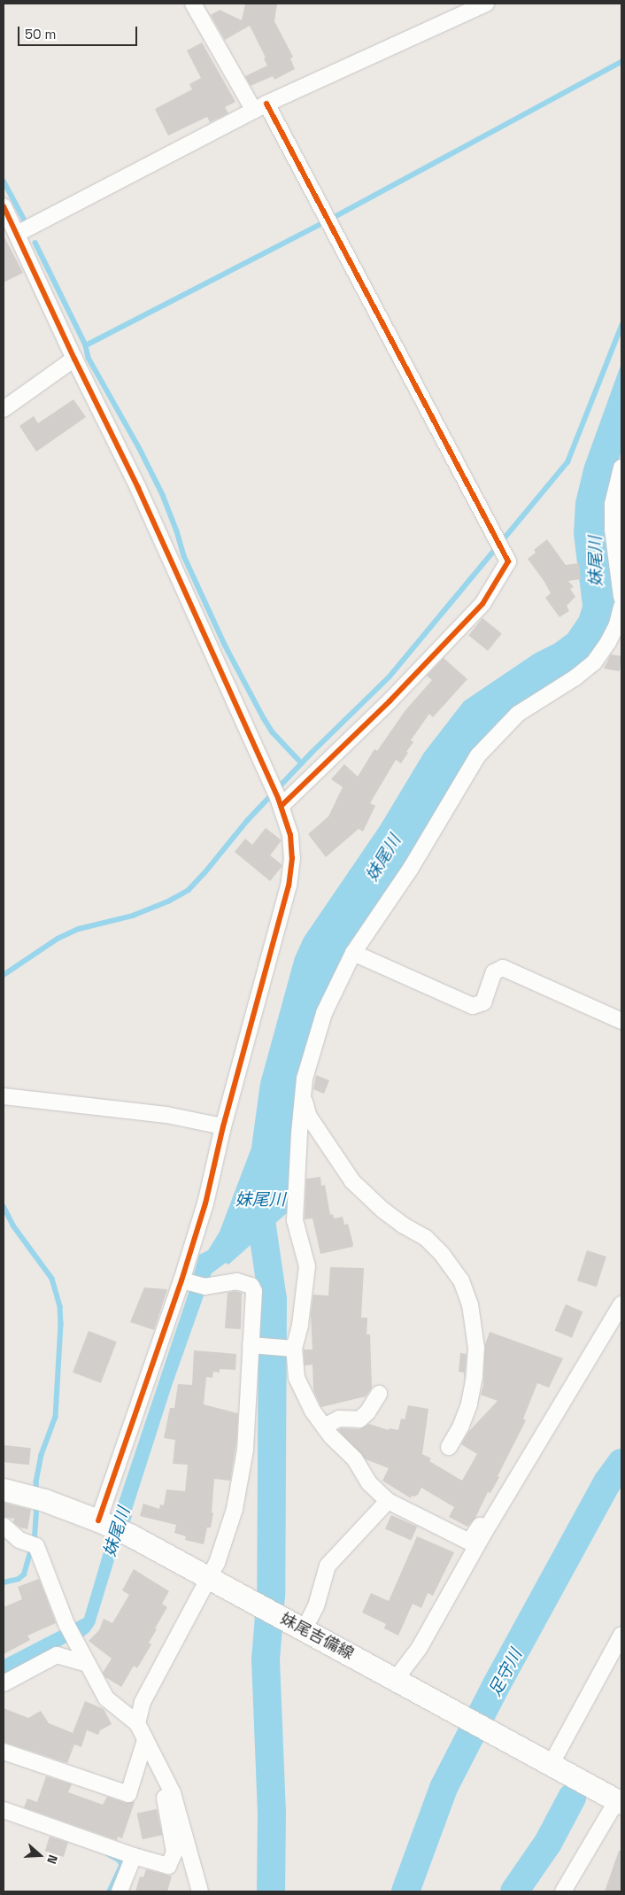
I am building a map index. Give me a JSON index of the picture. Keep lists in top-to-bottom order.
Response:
{
  "streets": {
    "main road": ["妹尾吉備線"]
  },
  "water": ["妹尾川", "足守川"],
  "scale_bar": "50 m",
  "north": "right"
}
